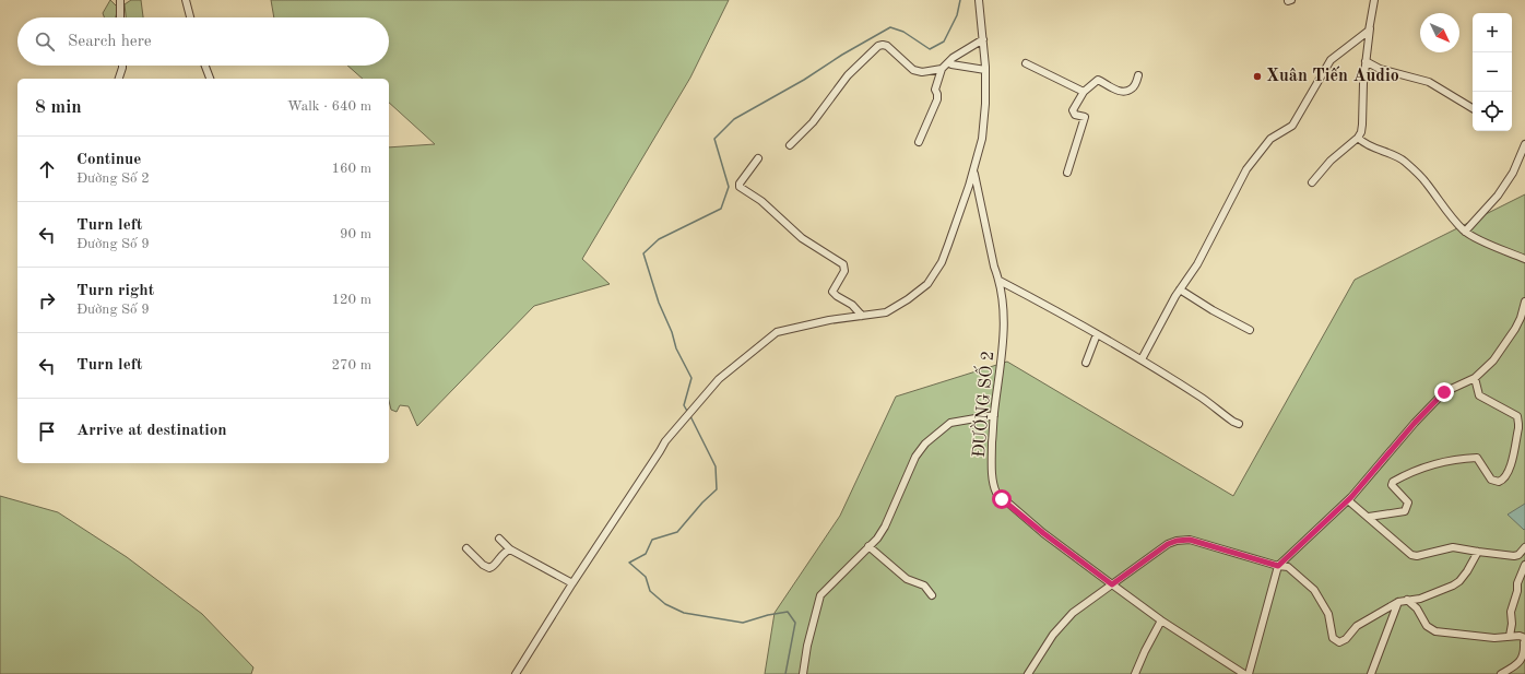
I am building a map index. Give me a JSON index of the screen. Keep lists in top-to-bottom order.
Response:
{
  "streets": {
    "street": ["ĐƯỜNG SỐ 2"]
  },
  "places": ["Xuân Tiến Audio"],
  "north": "bottom right",
  "page": {
    "map_buttons": ["+", "−"],
    "search": "Search here",
    "heading": ["8 min", "Walk · 640 m"],
    "list": [
      ["Continue", "Đường Số 2", "160 m"],
      ["Turn left", "Đường Số 9", "90 m"],
      ["Turn right", "Đường Số 9", "120 m"],
      ["Turn left", "270 m"],
      "Arrive at destination"
    ]
  }
}
